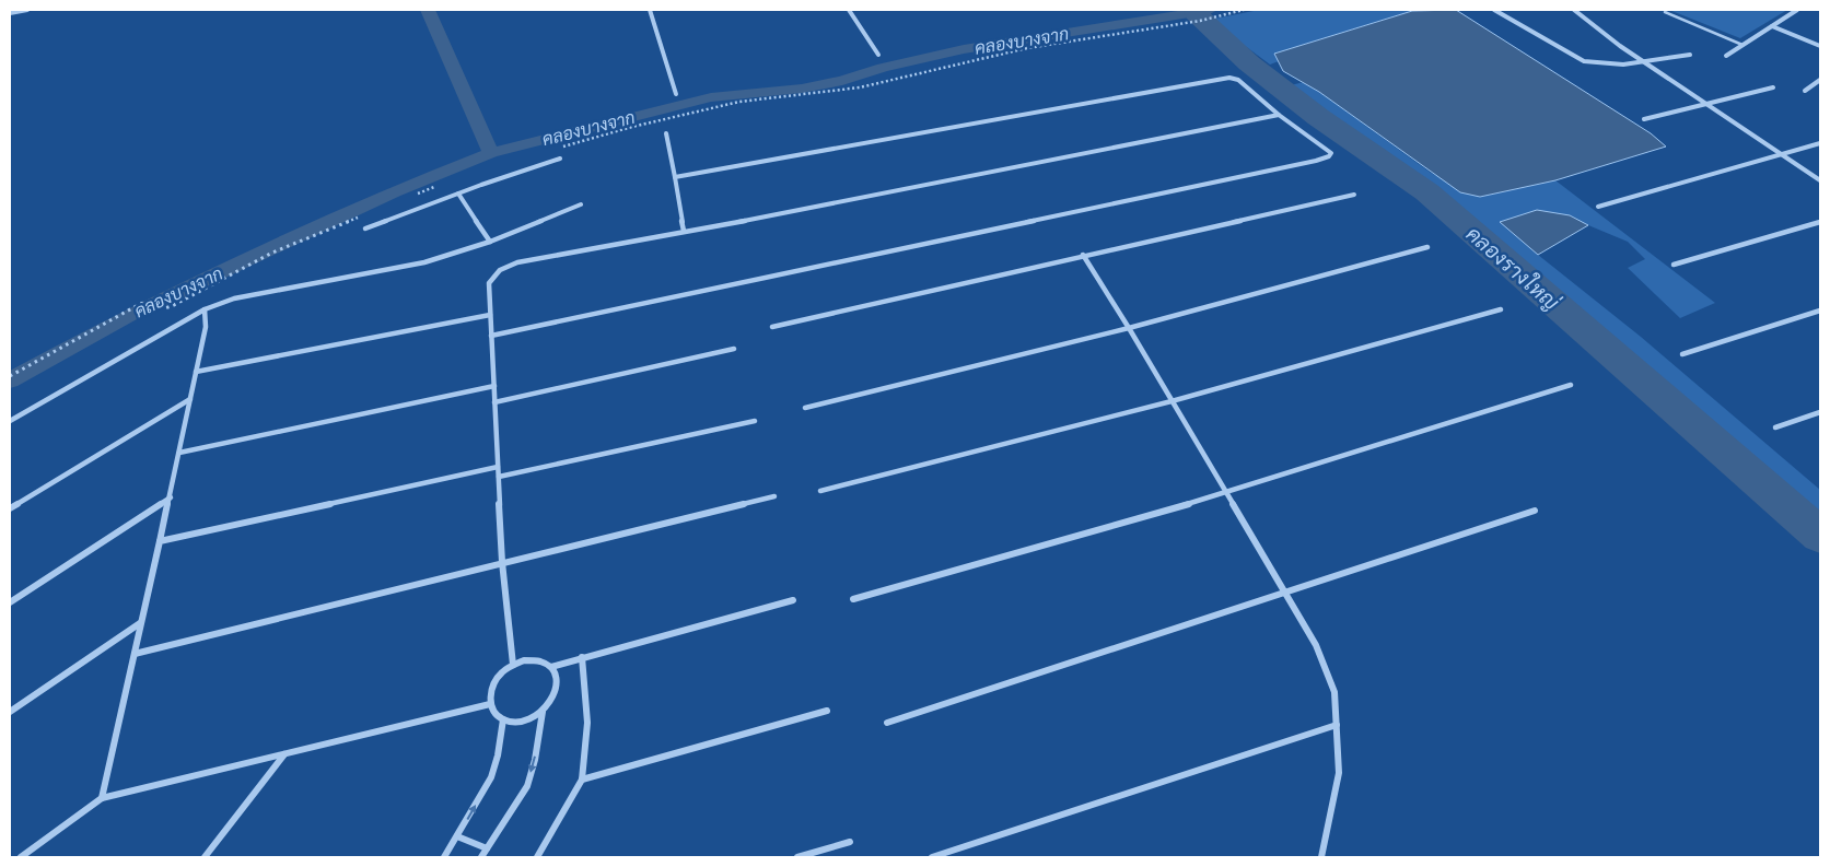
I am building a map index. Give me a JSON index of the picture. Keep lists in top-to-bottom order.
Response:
{
  "water": ["คลองบางจาก", "คลองรางใหญ่"]
}
